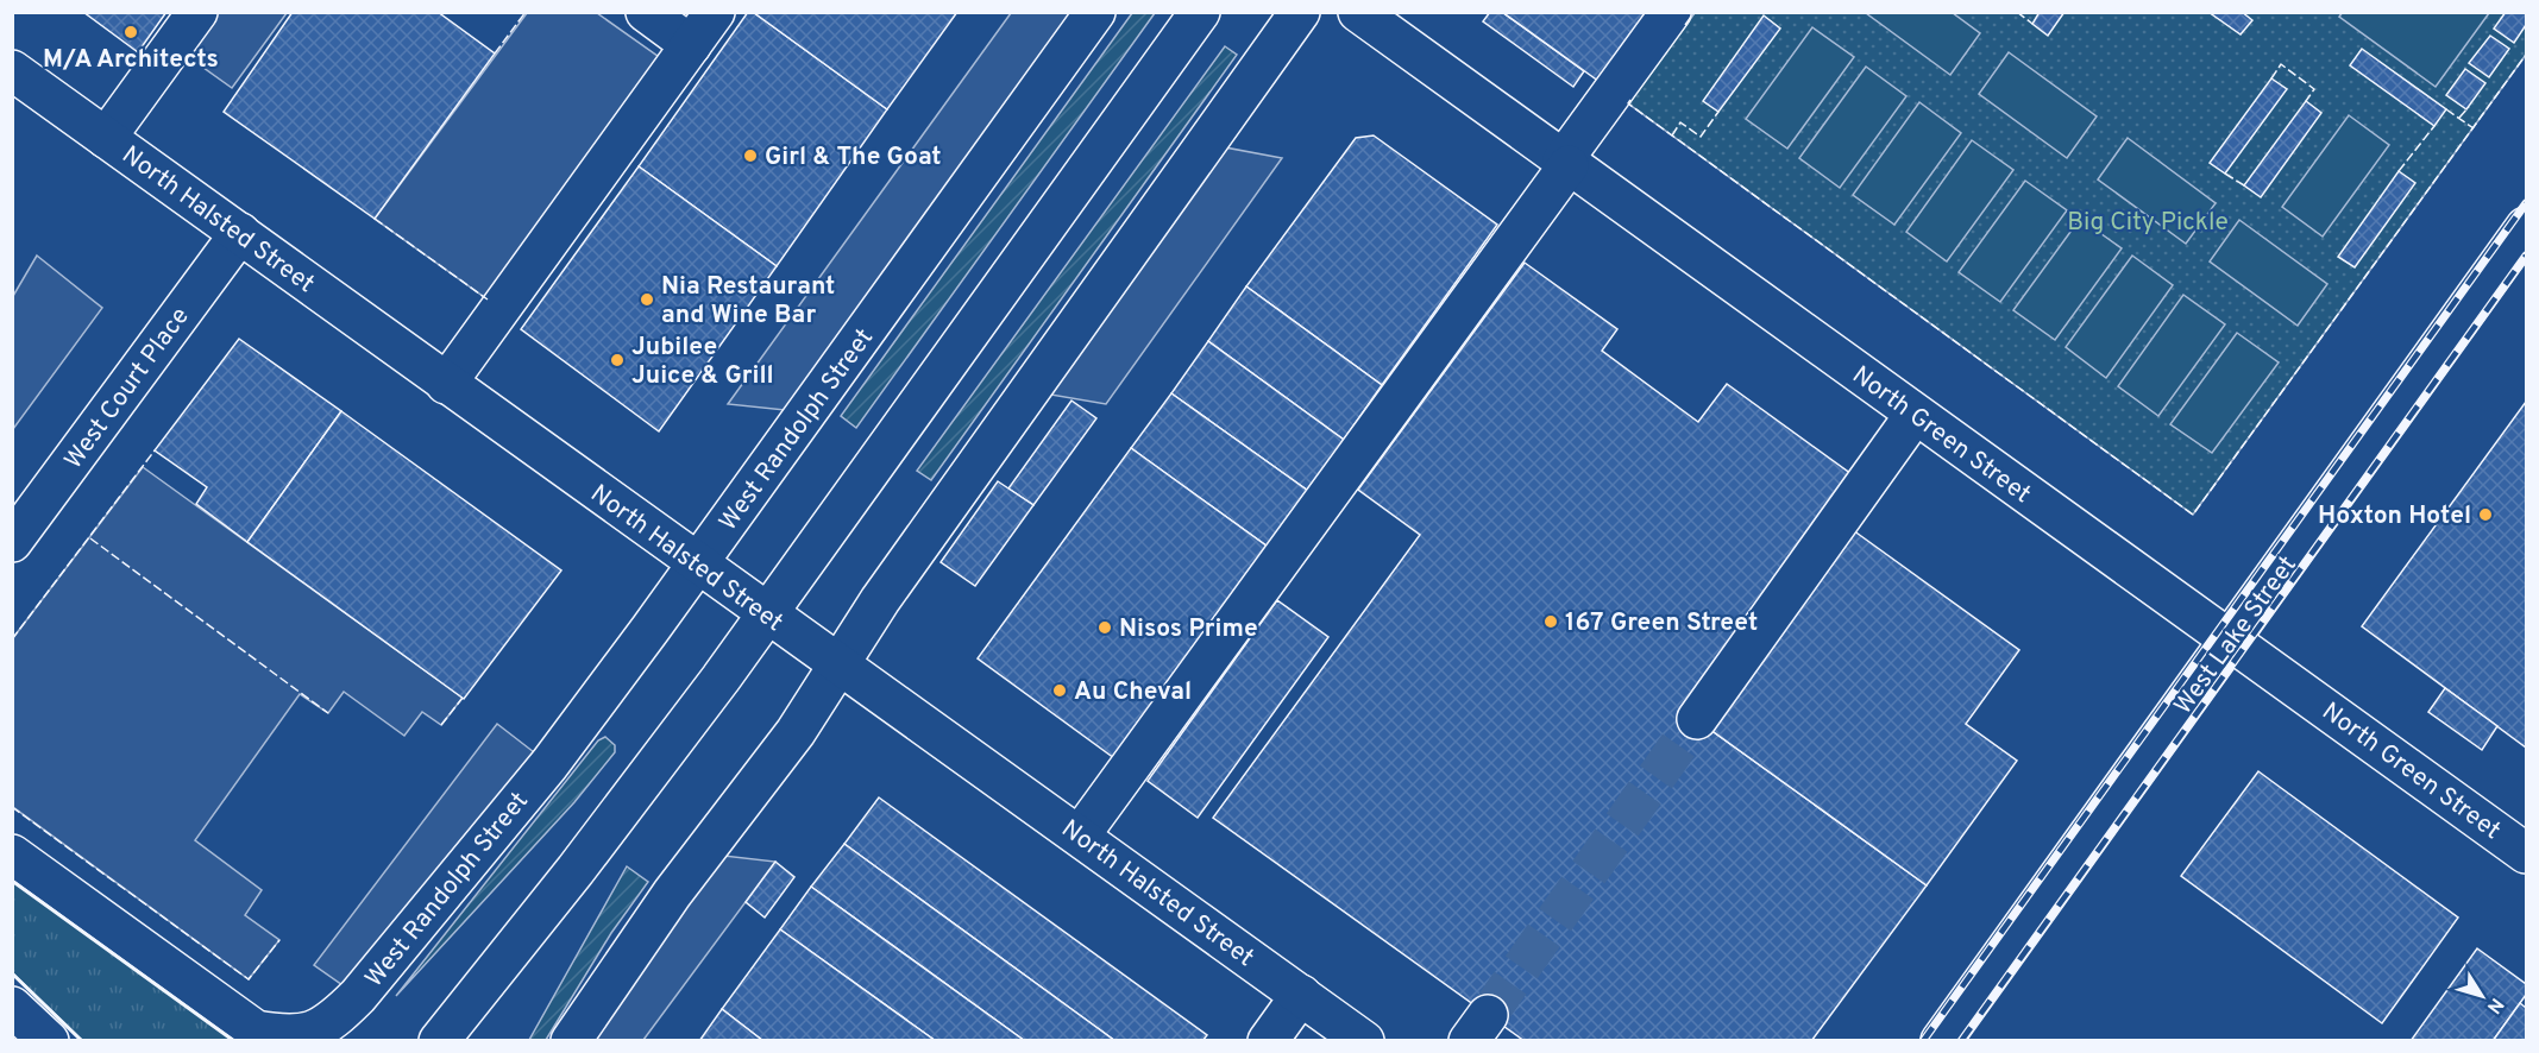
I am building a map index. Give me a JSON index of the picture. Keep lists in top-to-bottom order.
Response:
{
  "streets": {
    "main road": [
      "North Halsted Street",
      "West Court Place",
      "West Randolph Street",
      "North Green Street",
      "West Lake Street"
    ]
  },
  "crossings": [
    ["North Halsted Street", "West Court Place"],
    ["North Halsted Street", "West Randolph Street"],
    ["North Green Street", "West Lake Street"]
  ],
  "parks": ["Big City Pickle"],
  "places": [
    "M/A Architects",
    "Girl & The Goat",
    "Nia Restaurant and Wine Bar",
    "Jubilee Juice & Grill",
    "Hoxton Hotel",
    "167 Green Street",
    "Nisos Prime",
    "Au Cheval"
  ],
  "north": "bottom right"
}
